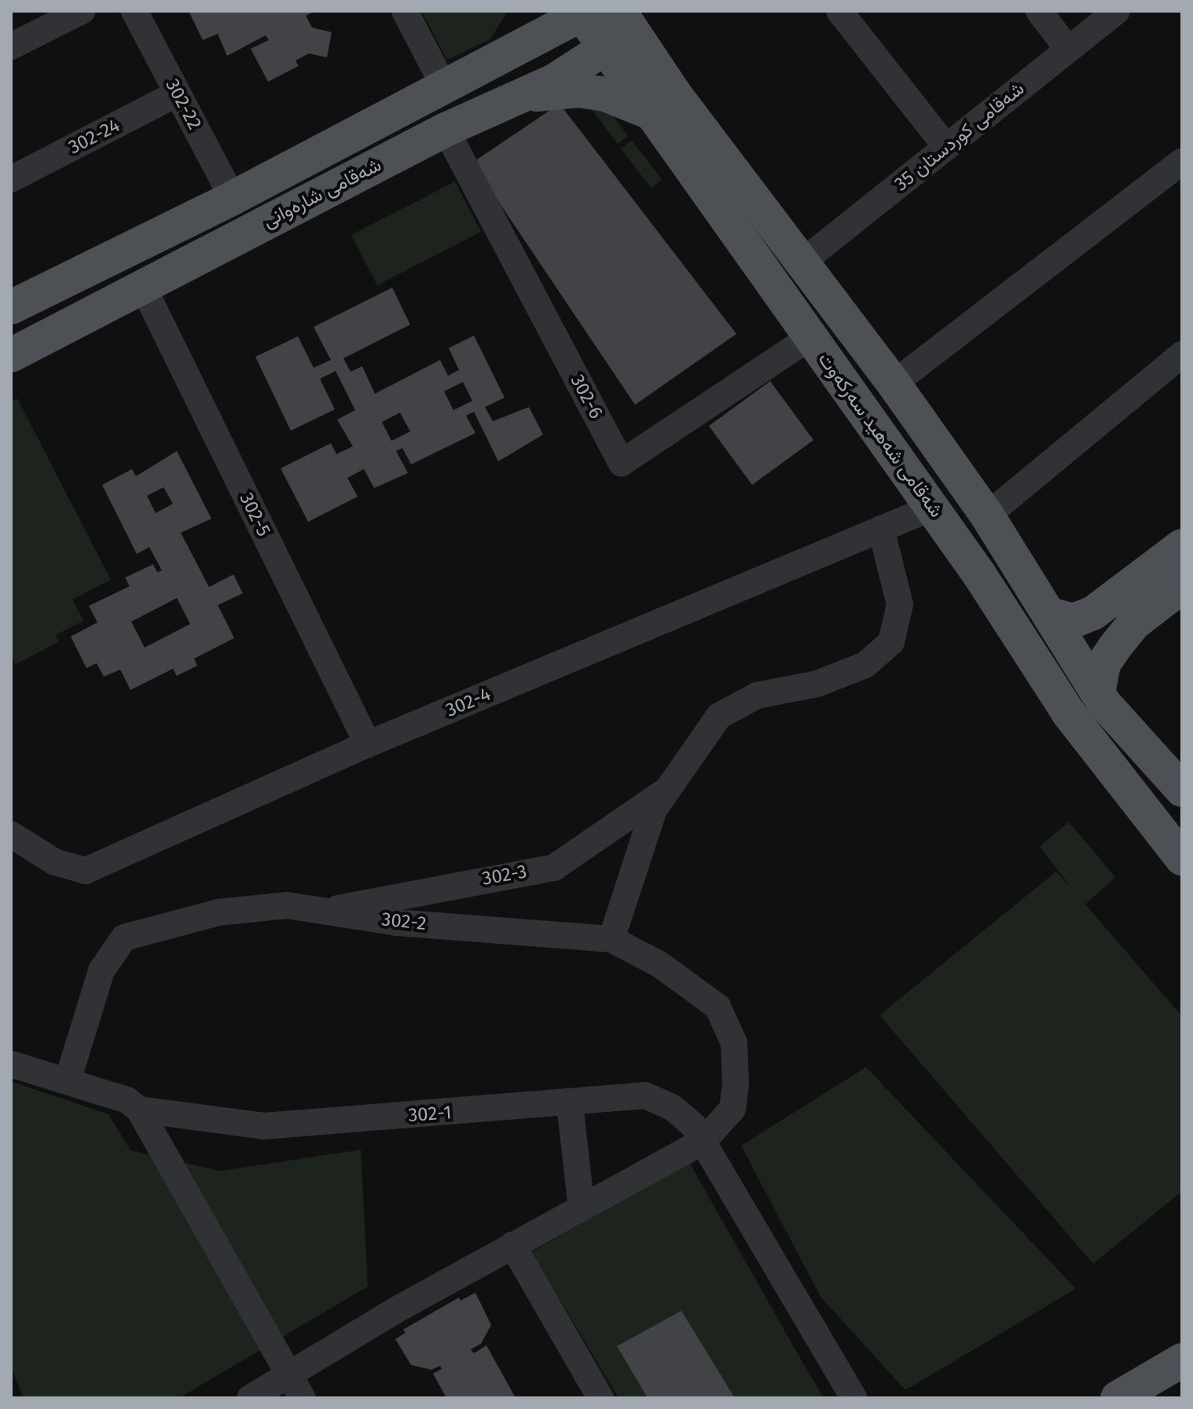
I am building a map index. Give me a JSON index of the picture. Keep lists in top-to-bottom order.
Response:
{
  "streets": {
    "main road": ["شەقامی شارەوانی", "شەقامی شەهید سەرکەوت"],
    "street": [
      "302-22",
      "302-24",
      "شەقامی کوردستان 35",
      "302-6",
      "302-5",
      "302-4",
      "302-3",
      "302-2",
      "302-1"
    ]
  },
  "crossings": [
    ["302-22", "302-24"],
    ["302-22", "شەقامی شارەوانی"],
    ["شەقامی کوردستان 35", "شەقامی شەهید سەرکەوت"],
    ["شەقامی شارەوانی", "302-6"],
    ["شەقامی شارەوانی", "شەقامی شەهید سەرکەوت"],
    ["شەقامی شارەوانی", "302-5"],
    ["302-6", "شەقامی شەهید سەرکەوت"],
    ["شەقامی شەهید سەرکەوت", "302-4"],
    ["302-5", "302-4"],
    ["302-3", "302-2"],
    ["302-2", "302-1"]
  ]
}
